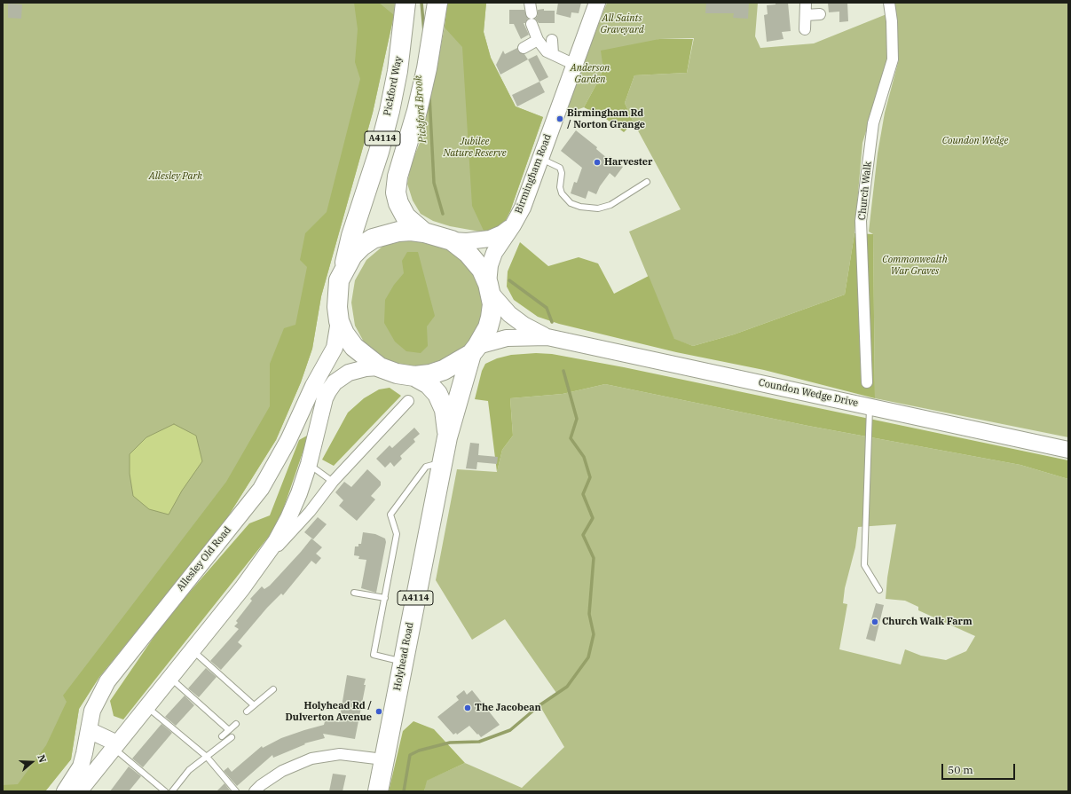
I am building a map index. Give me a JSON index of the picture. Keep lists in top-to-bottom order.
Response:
{
  "streets": {
    "highway": ["Pickford Way", "A4114", "Holyhead Road"],
    "main road": ["Birmingham Road", "Coundon Wedge Drive", "Allesley Old Road"],
    "street": ["Church Walk"]
  },
  "crossings": [
    ["Birmingham Road", "Coundon Wedge Drive"],
    ["Birmingham Road", "Holyhead Road"],
    ["Coundon Wedge Drive", "Holyhead Road"]
  ],
  "water": ["Pickford Brook"],
  "parks": [
    "All Saints Graveyard",
    "Anderson Garden",
    "Coundon Wedge",
    "Jubilee Nature Reserve",
    "Allesley Park",
    "Commonwealth War Graves"
  ],
  "places": [
    "Birmingham Rd / Norton Grange",
    "Harvester",
    "Church Walk Farm",
    "The Jacobean",
    "Holyhead Rd / Dulverton Avenue"
  ],
  "scale_bar": "50 m",
  "north": "right"
}
